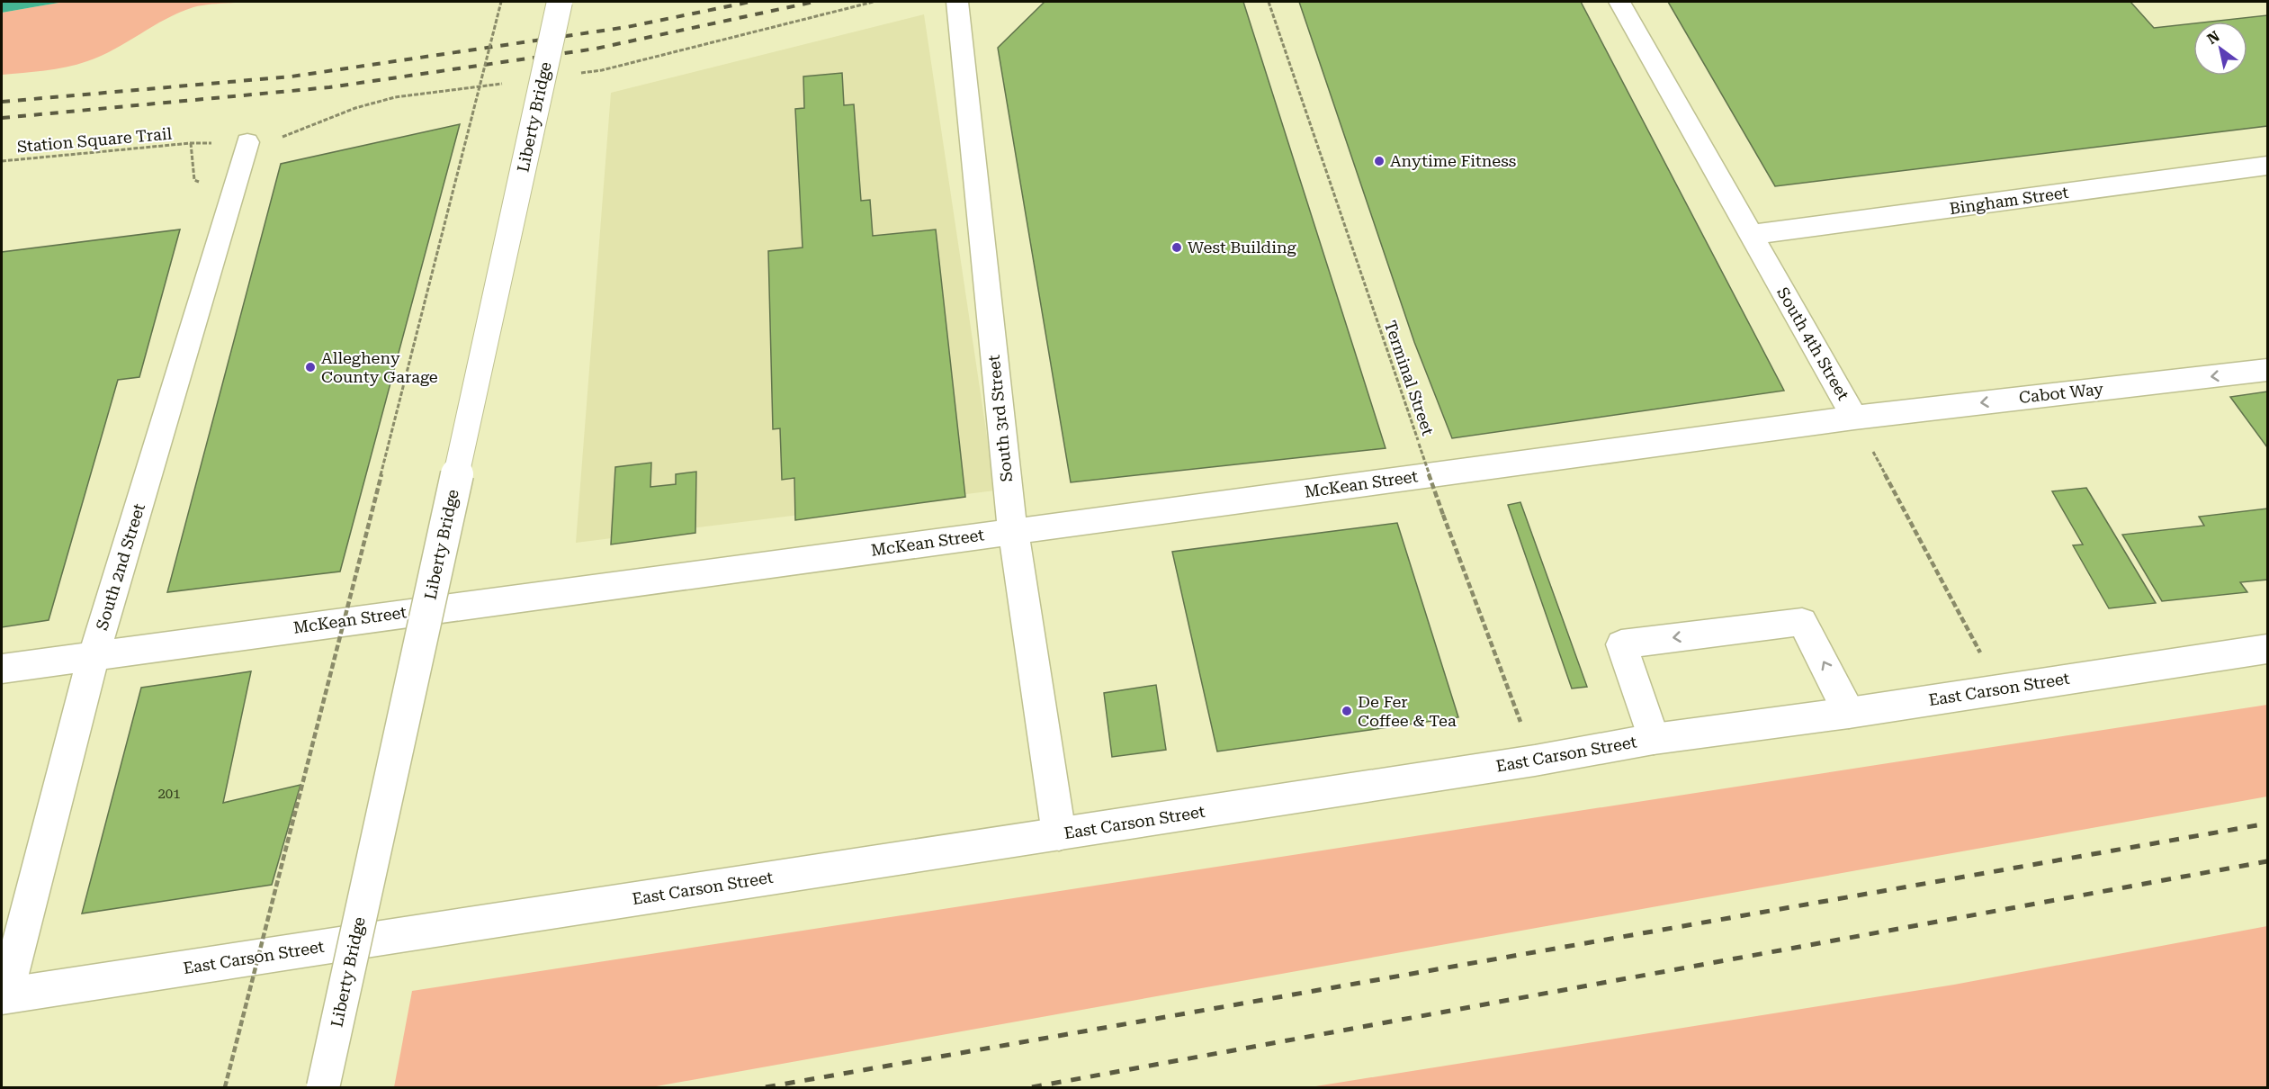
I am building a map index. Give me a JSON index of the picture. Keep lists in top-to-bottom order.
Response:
{
  "streets": {
    "main road": [
      "Liberty Bridge",
      "Bingham Street",
      "South 4th Street",
      "Cabot Way",
      "South 3rd Street",
      "McKean Street",
      "South 2nd Street",
      "East Carson Street"
    ],
    "path": ["Station Square Trail", "Terminal Street"]
  },
  "crossings": [
    ["Bingham Street", "South 4th Street"],
    ["South 4th Street", "Cabot Way"],
    ["South 4th Street", "McKean Street"],
    ["South 4th Street", "East Carson Street"],
    ["Terminal Street", "East Carson Street"],
    ["Cabot Way", "McKean Street"],
    ["South 3rd Street", "McKean Street"],
    ["South 3rd Street", "East Carson Street"],
    ["McKean Street", "South 2nd Street"],
    ["South 2nd Street", "East Carson Street"]
  ],
  "one_way": ["Cabot Way"],
  "places": [
    "Anytime Fitness",
    "West Building",
    "Allegheny County Garage",
    "De Fer Coffee & Tea"
  ],
  "house_numbers": ["201"],
  "north": "top left"
}
